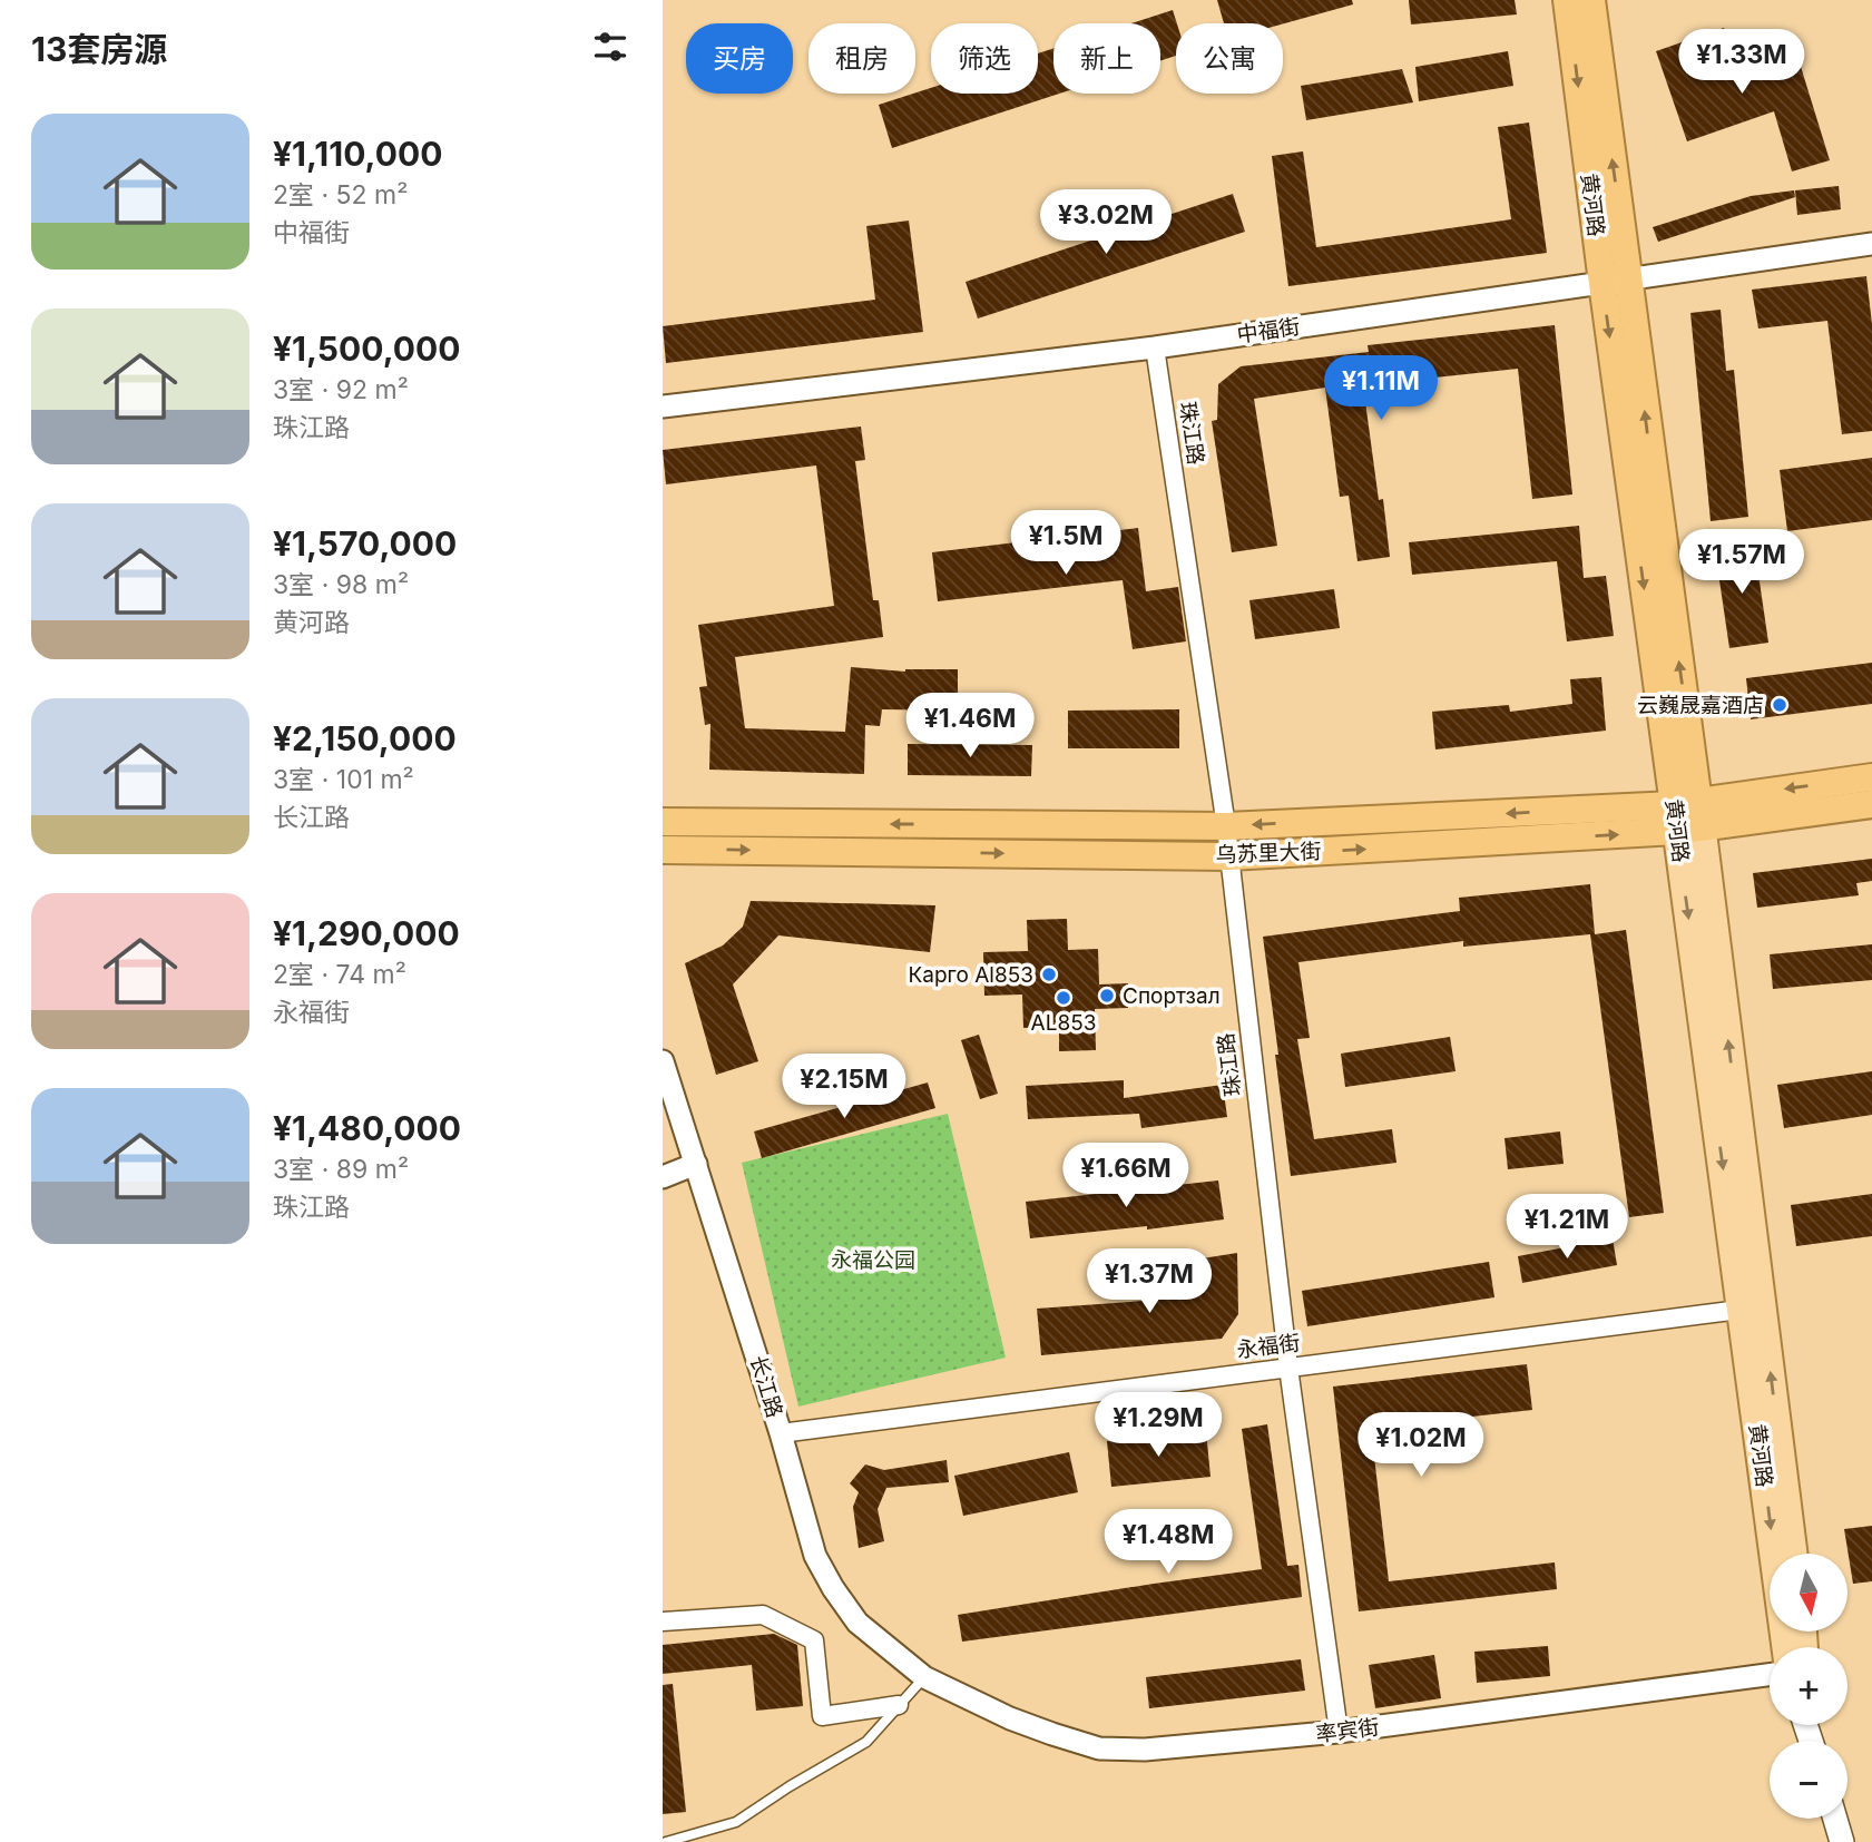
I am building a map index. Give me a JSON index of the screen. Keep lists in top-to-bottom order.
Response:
{
  "streets": {
    "highway": ["黄河路", "乌苏里大街"],
    "street": [
      "中福街",
      "珠江路",
      "永福街",
      "长江路",
      "率宾街"
    ]
  },
  "crossings": [
    ["黄河路", "中福街"],
    ["黄河路", "乌苏里大街"],
    ["黄河路", "永福街"],
    ["中福街", "珠江路"],
    ["珠江路", "乌苏里大街"],
    ["珠江路", "永福街"],
    ["珠江路", "率宾街"],
    ["永福街", "长江路"],
    ["长江路", "率宾街"]
  ],
  "parks": ["永福公园"],
  "places": [
    "云巍晟嘉酒店",
    "Карго Al853",
    "Спортзал",
    "AL853"
  ],
  "north": "bottom",
  "page": {
    "heading": "13套房源",
    "chip": [
      "买房",
      "租房",
      "筛选",
      "新上",
      "公寓"
    ],
    "price": [
      "¥1.33M",
      "¥3.02M",
      "¥1.11M",
      "¥1.5M",
      "¥1.57M",
      "¥1.46M",
      "¥2.15M",
      "¥1.66M",
      "¥1.21M",
      "¥1.37M",
      "¥1.29M",
      "¥1.02M",
      "¥1.48M"
    ],
    "list": [
      {
        "name": "¥1,110,000",
        "note": "2室 · 52 m² · 中福街"
      },
      {
        "name": "¥1,500,000",
        "note": "3室 · 92 m² · 珠江路"
      },
      {
        "name": "¥1,570,000",
        "note": "3室 · 98 m² · 黄河路"
      },
      {
        "name": "¥2,150,000",
        "note": "3室 · 101 m² · 长江路"
      },
      {
        "name": "¥1,290,000",
        "note": "2室 · 74 m² · 永福街"
      },
      {
        "name": "¥1,480,000",
        "note": "3室 · 89 m² · 珠江路"
      }
    ],
    "map_buttons": ["+", "−"]
  }
}
